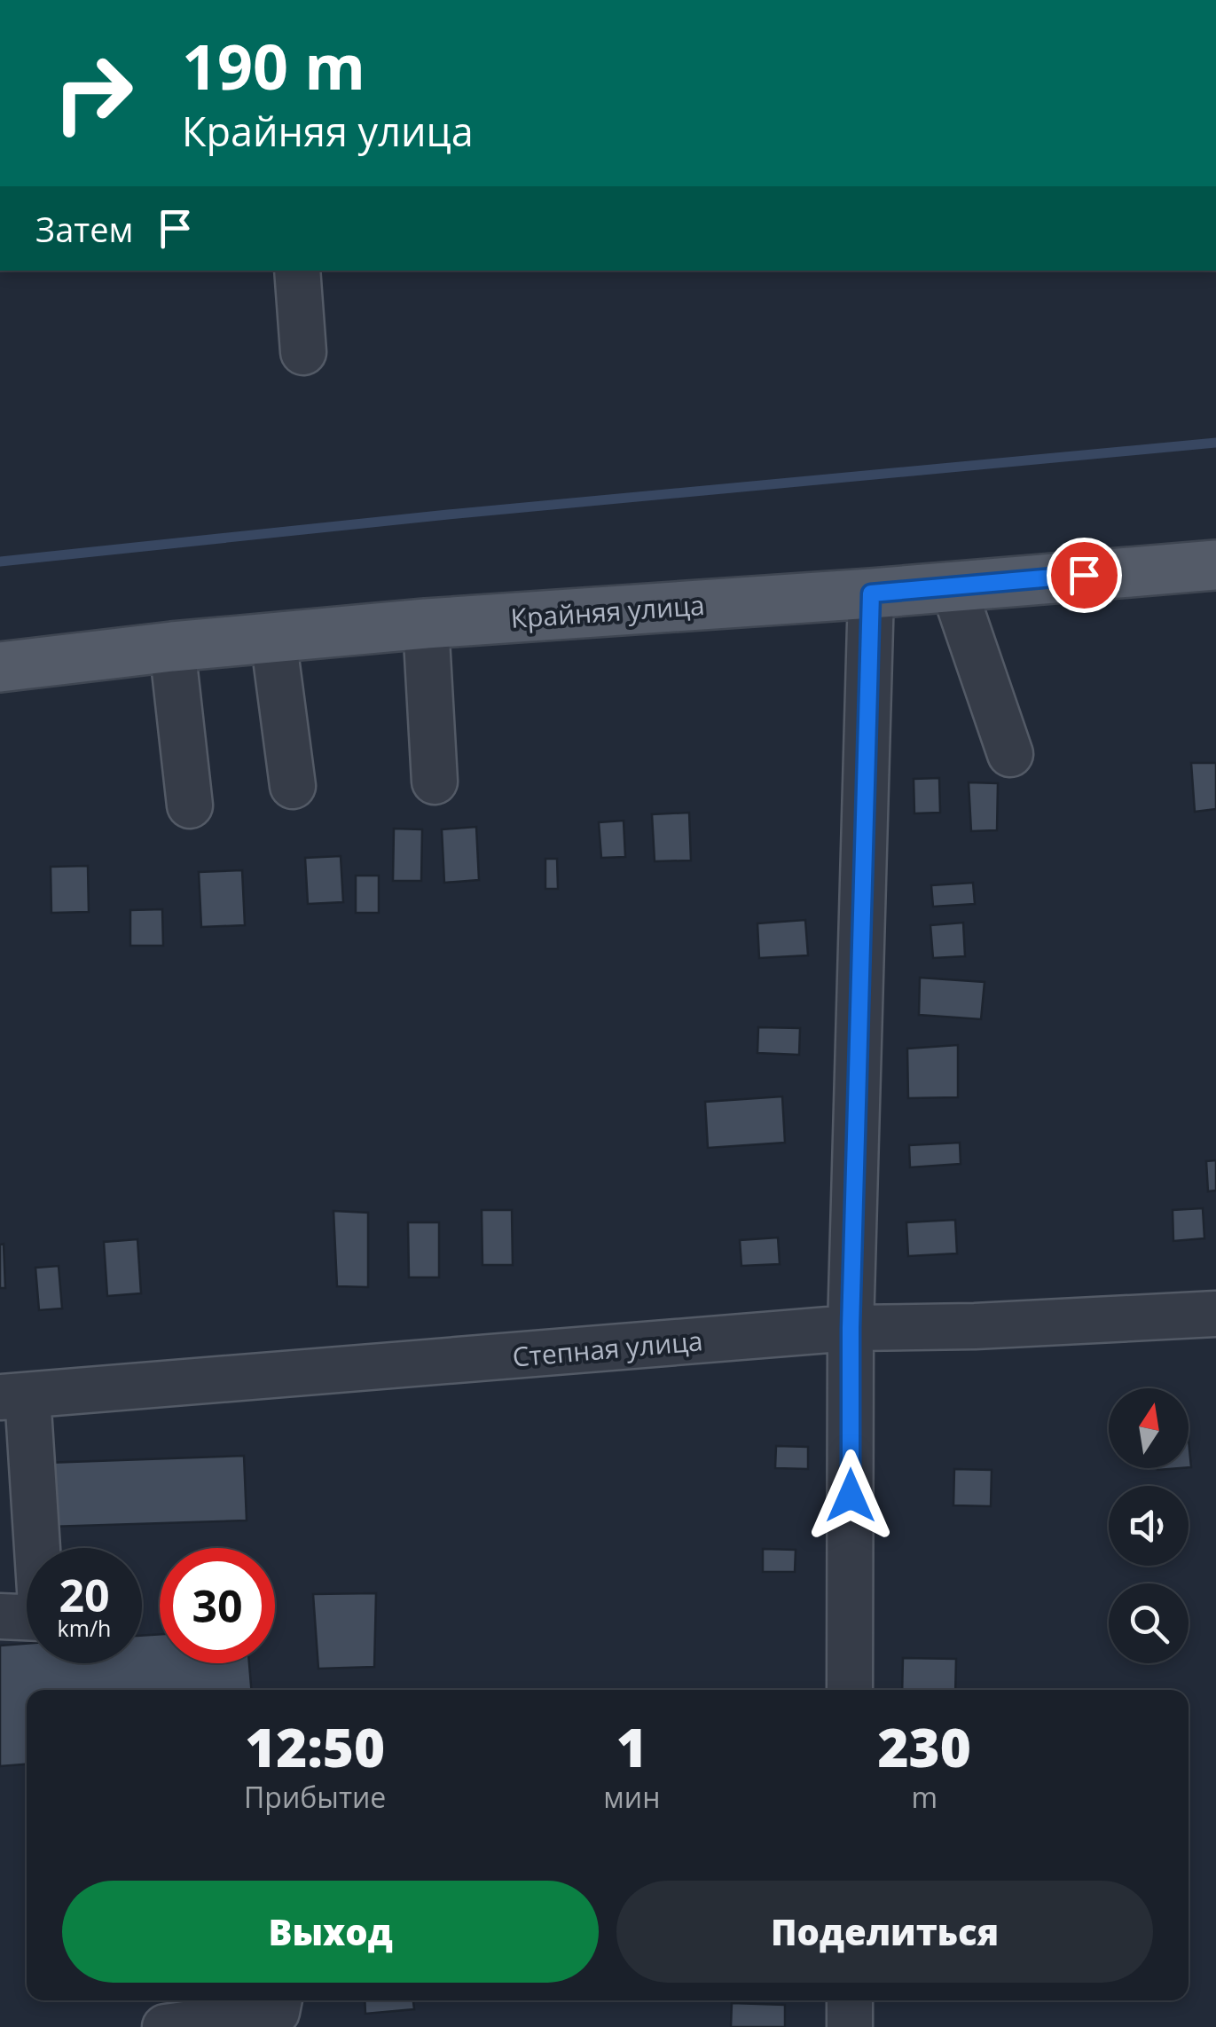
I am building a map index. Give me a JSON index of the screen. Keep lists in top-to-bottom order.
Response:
{
  "streets": {
    "main road": ["Крайняя улица"],
    "street": ["Степная улица"]
  },
  "north": "top",
  "page": {
    "turn": ["190 m", "Крайняя улица"],
    "then": "Затем",
    "speed": "20 km/h",
    "limit": "30",
    "eta": [
      "12:50",
      "Прибытие",
      "1",
      "мин",
      "230",
      "m"
    ],
    "buttons": ["Выход", "Поделиться"]
  }
}
